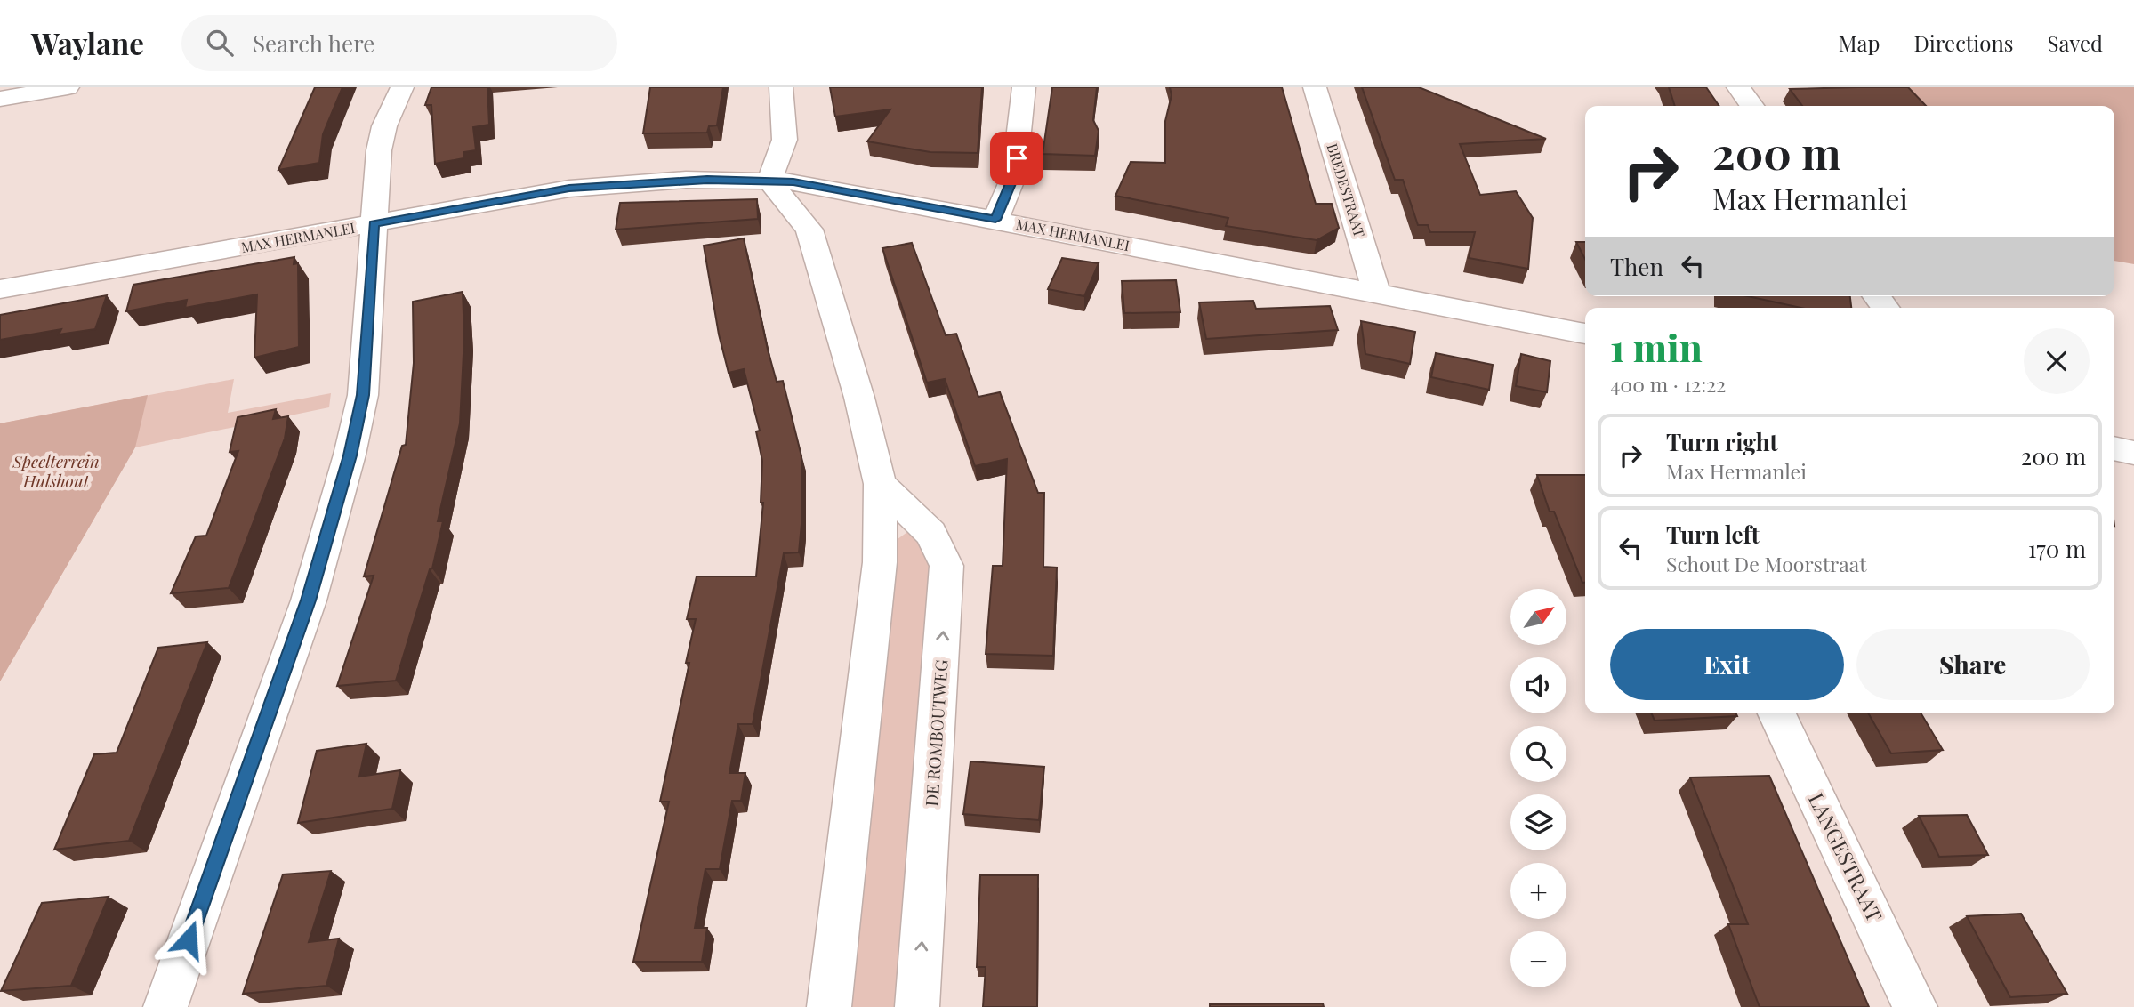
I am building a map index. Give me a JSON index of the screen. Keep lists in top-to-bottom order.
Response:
{
  "streets": {
    "street": [
      "BREDESTRAAT",
      "MAX HERMANLEI",
      "DE ROMBOUTWEG",
      "LANGESTRAAT"
    ]
  },
  "crossings": [
    ["BREDESTRAAT", "MAX HERMANLEI"]
  ],
  "parks": ["Speelterrein Hulshout"],
  "north": "top right",
  "page": {
    "header": "Waylane",
    "search": "Search here",
    "nav": ["Map", "Directions", "Saved"],
    "turn": ["200 m", "Max Hermanlei"],
    "then": "Then",
    "heading": ["1 min", "400 m · 12:22"],
    "list": [
      {
        "name": "Turn right",
        "note": "Max Hermanlei",
        "value": "200 m"
      },
      {
        "name": "Turn left",
        "note": "Schout De Moorstraat",
        "value": "170 m"
      }
    ],
    "map_buttons": ["+", "−"],
    "buttons": ["Exit", "Share"]
  }
}
